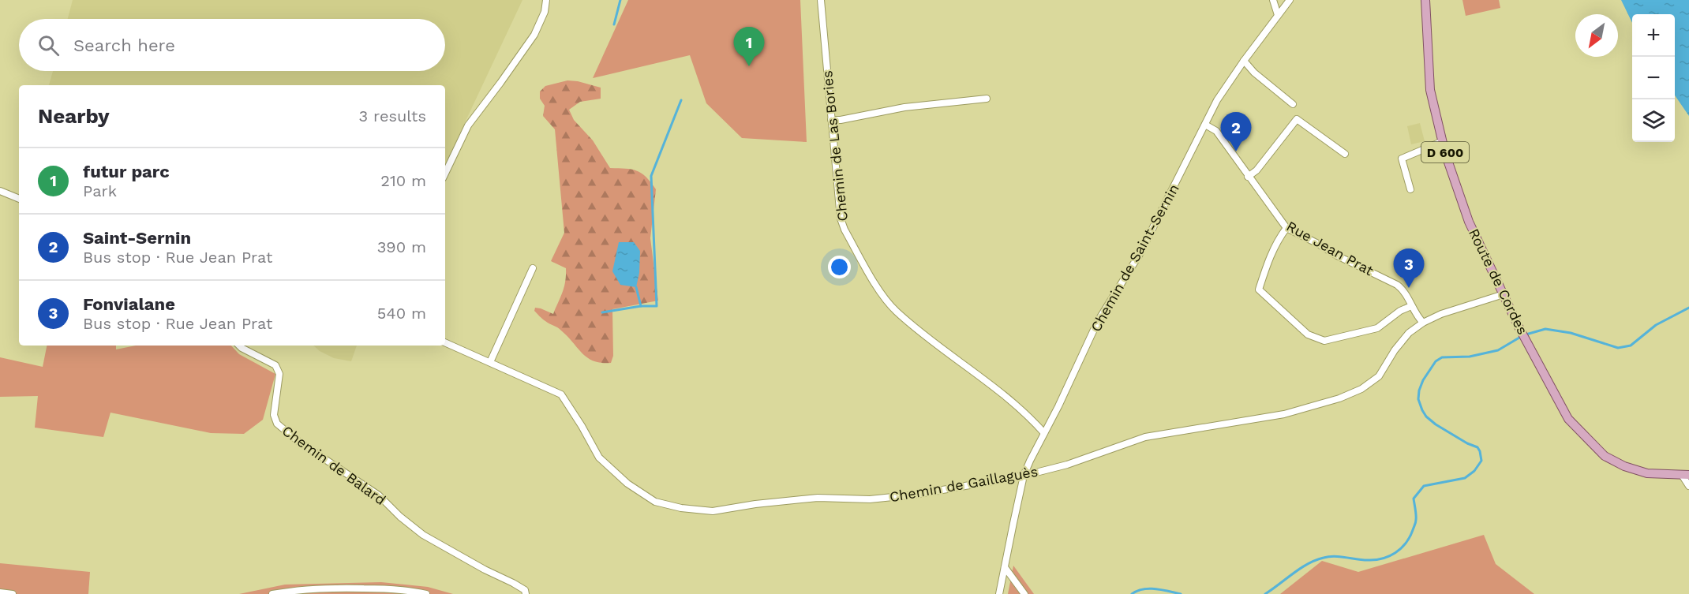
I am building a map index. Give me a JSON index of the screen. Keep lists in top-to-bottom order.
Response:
{
  "streets": {
    "main road": ["D 600", "Route de Cordes"],
    "street": [
      "Chemin de Las Bories",
      "Rue Jean Prat",
      "Chemin de Saint-Sernin",
      "Chemin de Balard",
      "Chemin de Gaillaguès"
    ]
  },
  "crossings": [
    ["Chemin de Las Bories", "Chemin de Saint-Sernin"],
    ["Rue Jean Prat", "Chemin de Saint-Sernin"],
    ["Rue Jean Prat", "Chemin de Gaillaguès"],
    ["Chemin de Saint-Sernin", "Chemin de Gaillaguès"],
    ["Route de Cordes", "Chemin de Gaillaguès"]
  ],
  "north": "bottom left",
  "page": {
    "map_buttons": ["+", "−"],
    "search": "Search here",
    "pins": ["1", "2", "3"],
    "heading": ["Nearby", "3 results"],
    "list": [
      {
        "mark": "1",
        "name": "futur parc",
        "note": "Park",
        "value": "210 m"
      },
      {
        "mark": "2",
        "name": "Saint-Sernin",
        "note": "Bus stop · Rue Jean Prat",
        "value": "390 m"
      },
      {
        "mark": "3",
        "name": "Fonvialane",
        "note": "Bus stop · Rue Jean Prat",
        "value": "540 m"
      }
    ]
  }
}
